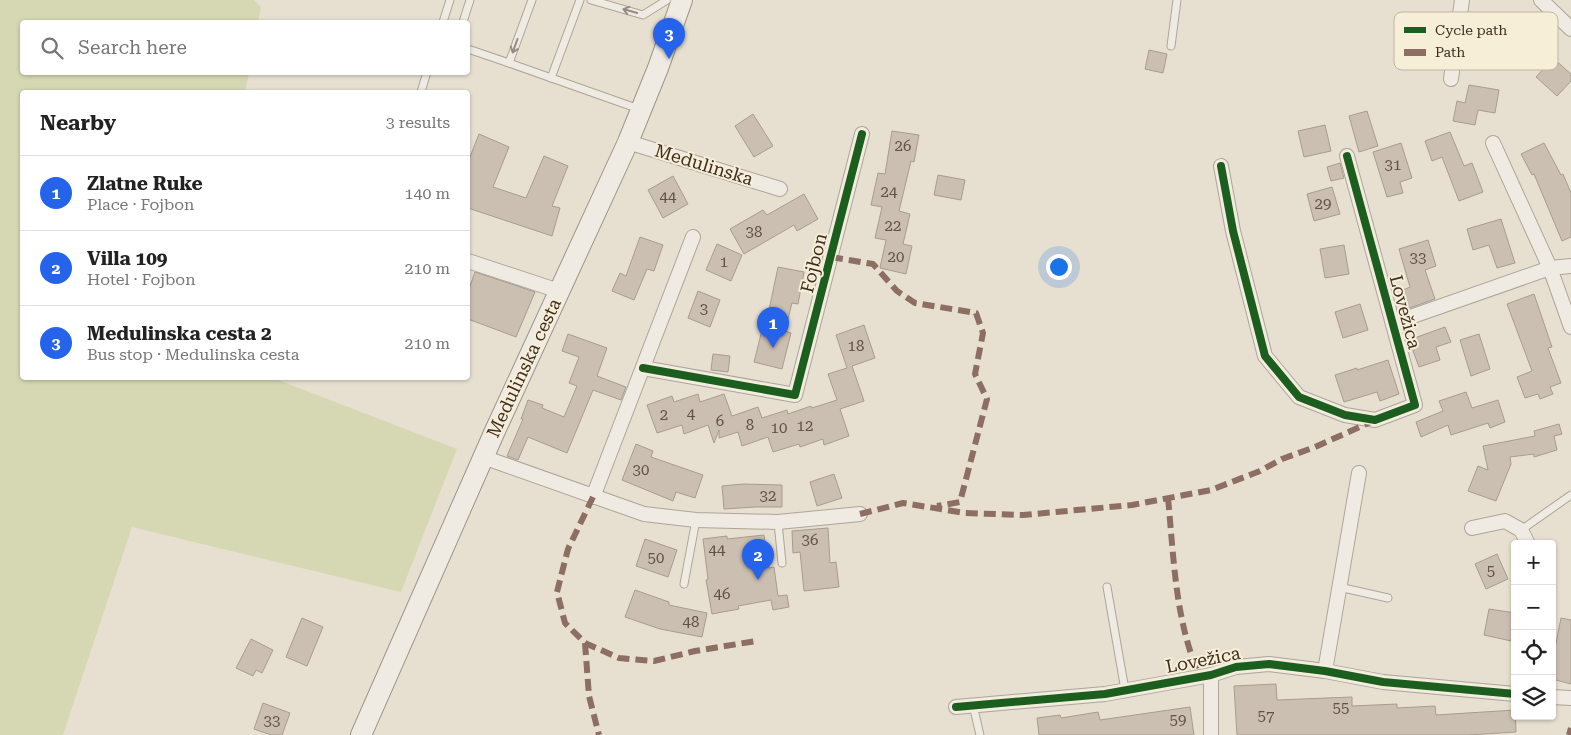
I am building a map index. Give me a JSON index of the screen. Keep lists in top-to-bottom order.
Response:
{
  "streets": {
    "main road": ["Medulinska cesta"],
    "street": ["Medulinska", "Fojbon", "Lovežica"]
  },
  "crossings": [
    ["Medulinska", "Medulinska cesta"]
  ],
  "house_numbers": [
    "26",
    "31",
    "24",
    "44",
    "29",
    "22",
    "38",
    "20",
    "33",
    "1",
    "3",
    "18",
    "4",
    "2",
    "6",
    "8",
    "12",
    "10",
    "30",
    "32",
    "36",
    "44",
    "50",
    "5",
    "46",
    "48",
    "55",
    "57",
    "59",
    "33"
  ],
  "legend": ["Cycle path", "Path"],
  "page": {
    "pins": ["3", "1", "2"],
    "search": "Search here",
    "heading": ["Nearby", "3 results"],
    "list": [
      {
        "mark": "1",
        "name": "Zlatne Ruke",
        "note": "Place · Fojbon",
        "value": "140 m"
      },
      {
        "mark": "2",
        "name": "Villa 109",
        "note": "Hotel · Fojbon",
        "value": "210 m"
      },
      {
        "mark": "3",
        "name": "Medulinska cesta 2",
        "note": "Bus stop · Medulinska cesta",
        "value": "210 m"
      }
    ],
    "map_buttons": ["+", "−"]
  }
}
